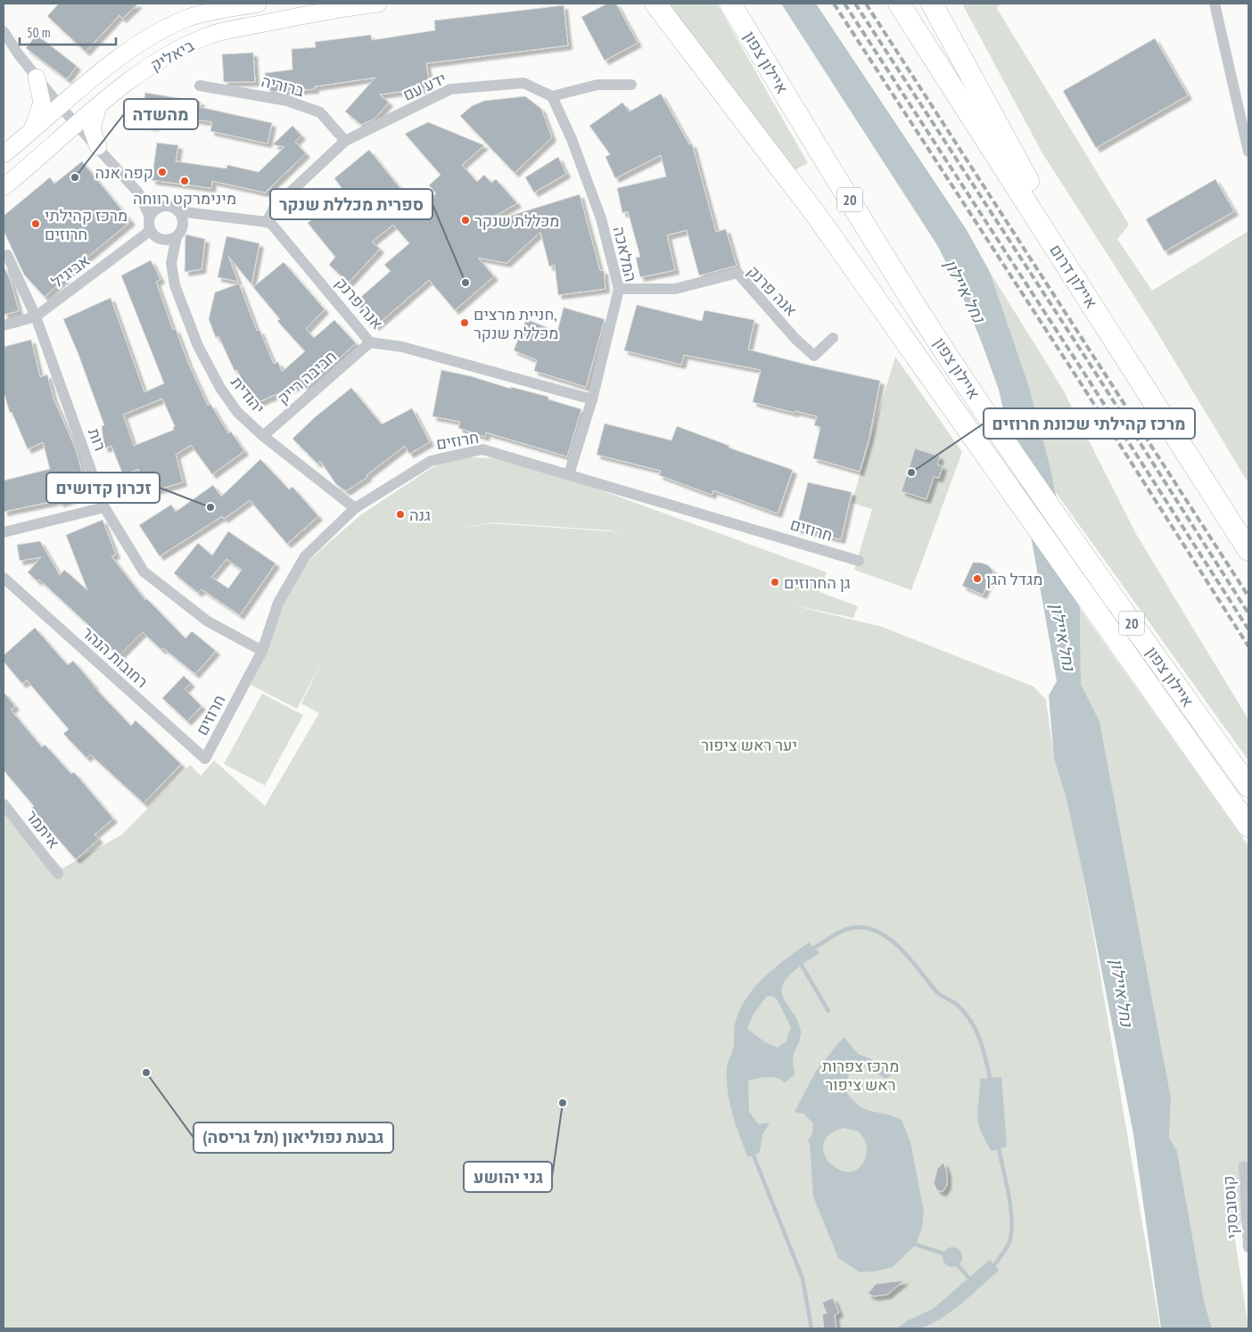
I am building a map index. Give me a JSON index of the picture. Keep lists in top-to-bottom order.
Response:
{
  "streets": {
    "highway": ["איילון צפון", "20", "איילון דרום"],
    "main road": ["ביאליק"],
    "street": [
      "ברוריה",
      "ידע עם",
      "המלאכה",
      "אביגיל",
      "אנה פרנק",
      "חביבה רייק",
      "יהודית",
      "רות",
      "חרוזים",
      "רחובות הנהר",
      "איתמר",
      "קוסובסקי"
    ]
  },
  "crossings": [
    ["ברוריה", "ידע עם"],
    ["ידע עם", "המלאכה"],
    ["ידע עם", "אנה פרנק"],
    ["המלאכה", "אנה פרנק"],
    ["המלאכה", "חרוזים"],
    ["אביגיל", "יהודית"],
    ["אביגיל", "רות"],
    ["אנה פרנק", "חביבה רייק"],
    ["חביבה רייק", "יהודית"],
    ["יהודית", "חרוזים"],
    ["רות", "חרוזים"],
    ["חרוזים", "רחובות הנהר"]
  ],
  "water": ["נחל איילון"],
  "parks": ["יער ראש ציפור", "מרכז צפרות ראש ציפור"],
  "places": [
    "קפה אנה",
    "מהשדה",
    "מינימרקט רווחה",
    "מכללת שנקר",
    "מרכז קהילתי חרוזים",
    "ספרית מכללת שנקר",
    "חניית מרצים, מכללת שנקר",
    "מרכז קהילתי שכונת חרוזים",
    "זכרון קדושים",
    "גנה",
    "מגדל הגן",
    "גן החרוזים",
    "גבעת נפוליאון (תל גריסה)",
    "גני יהושע"
  ],
  "scale_bar": "50 m"
}
